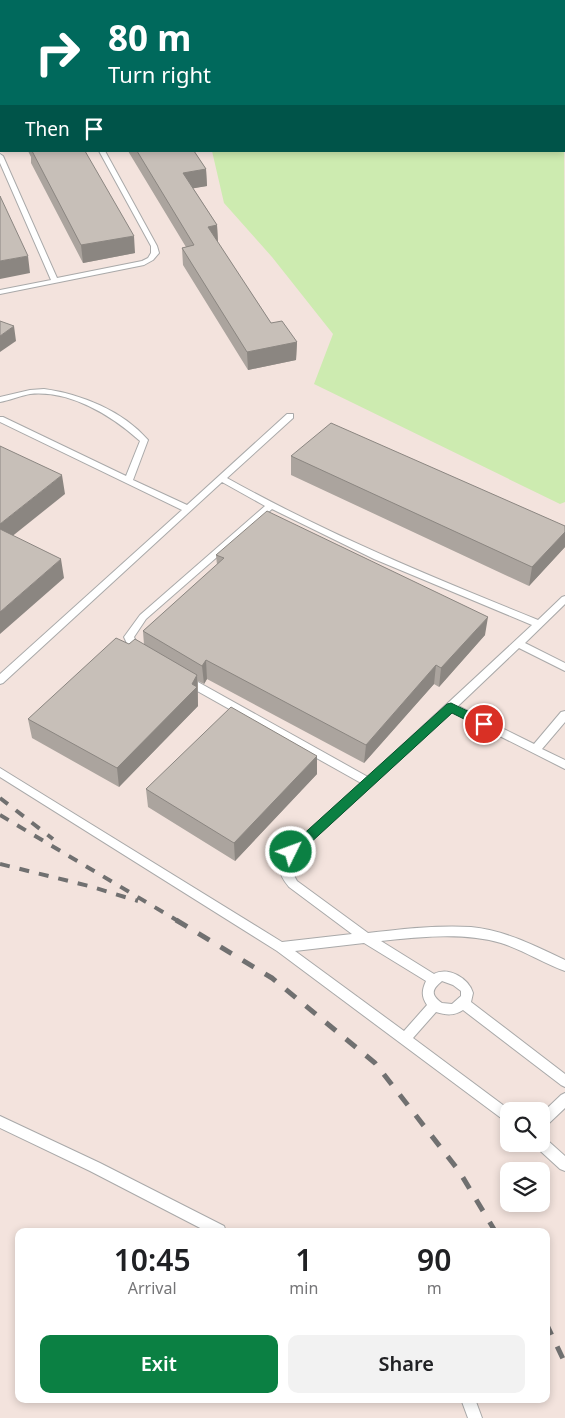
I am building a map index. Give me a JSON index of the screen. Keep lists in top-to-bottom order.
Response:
{
  "page": {
    "turn": ["80 m", "Turn right"],
    "then": "Then",
    "eta": [
      "10:45",
      "Arrival",
      "1",
      "min",
      "90",
      "m"
    ],
    "buttons": ["Exit", "Share"]
  }
}
